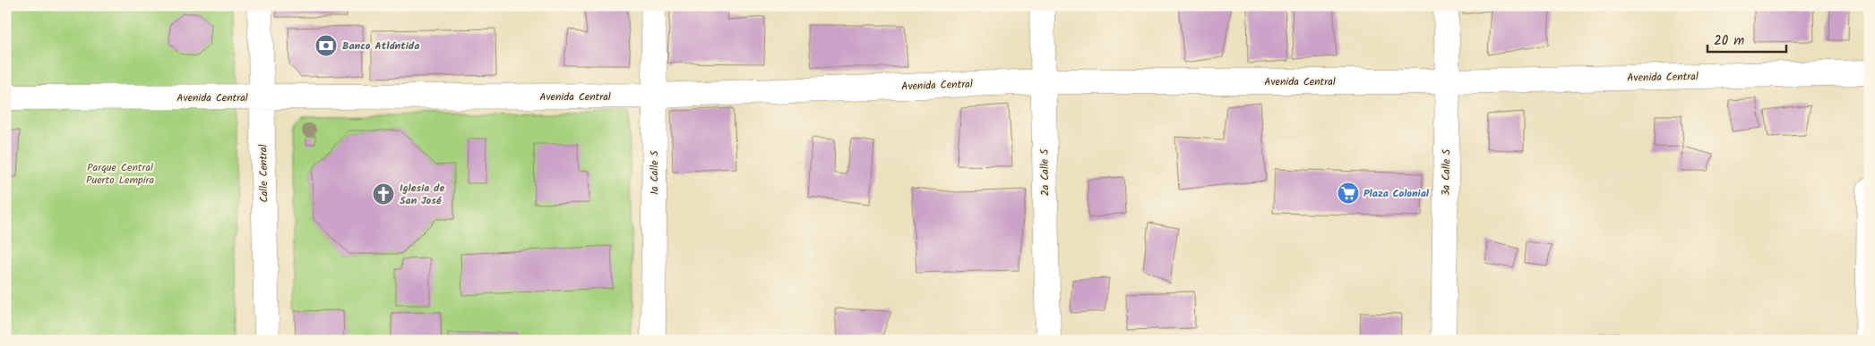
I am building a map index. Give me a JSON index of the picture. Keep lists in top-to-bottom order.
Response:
{
  "streets": {
    "street": [
      "Avenida Central",
      "1a Calle S",
      "2a Calle S",
      "3a Calle S",
      "Calle Central"
    ]
  },
  "crossings": [
    ["Avenida Central", "1a Calle S"],
    ["Avenida Central", "2a Calle S"],
    ["Avenida Central", "3a Calle S"],
    ["Avenida Central", "Calle Central"]
  ],
  "parks": ["Parque Central Puerto Lempira"],
  "places": {
    "bank": ["Banco Atlántida"],
    "supermarket": ["Plaza Colonial"],
    "church": ["Iglesia de San José"]
  },
  "scale_bar": "20 m"
}
